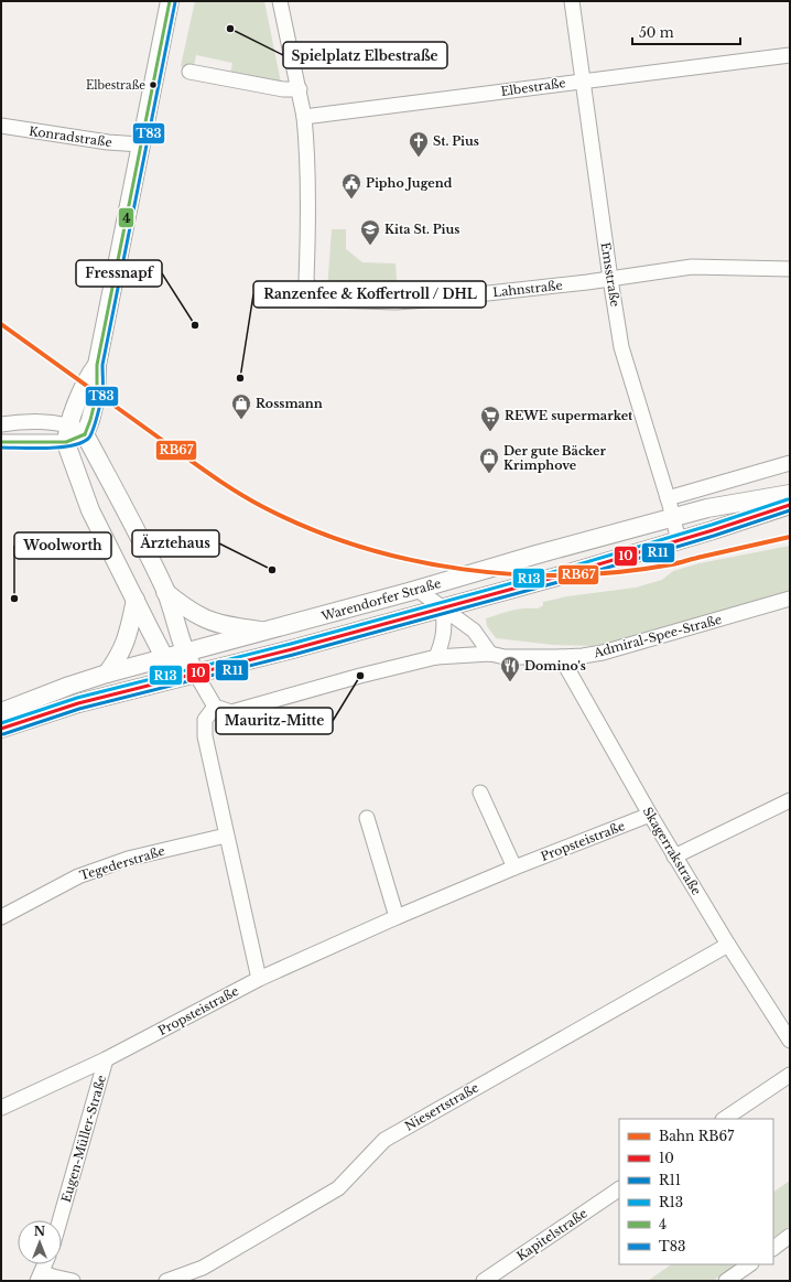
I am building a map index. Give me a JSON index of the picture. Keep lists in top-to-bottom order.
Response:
{
  "streets": {
    "main road": ["Warendorfer Straße"],
    "street": [
      "Elbestraße",
      "Konradstraße",
      "Emsstraße",
      "Lahnstraße",
      "Admiral-Spee-Straße",
      "Propsteistraße",
      "Skagerrakstraße",
      "Tegederstraße",
      "Niesertstraße",
      "Eugen-Müller-Straße",
      "Kapitelstraße"
    ]
  },
  "crossings": [
    ["Elbestraße", "Emsstraße"],
    ["Elbestraße", "Lahnstraße"],
    ["Emsstraße", "Lahnstraße"],
    ["Emsstraße", "Warendorfer Straße"],
    ["Admiral-Spee-Straße", "Skagerrakstraße"],
    ["Propsteistraße", "Skagerrakstraße"],
    ["Propsteistraße", "Eugen-Müller-Straße"],
    ["Skagerrakstraße", "Niesertstraße"]
  ],
  "places": {
    "other": [
      "Spielplatz Elbestraße",
      "Elbestraße",
      "Fressnapf",
      "Ranzenfee & Koffertroll / DHL",
      "Ärztehaus",
      "Woolworth",
      "Mauritz-Mitte"
    ],
    "church": ["St. Pius"],
    "public building": ["Pipho Jugend"],
    "school or university": ["Kita St. Pius"],
    "shop": ["Rossmann", "Der gute Bäcker Krimphove"],
    "supermarket": ["REWE supermarket"],
    "restaurant": ["Domino's"]
  },
  "lines": [
    "transit line 4",
    "transit line T83",
    "rail line RB67",
    "transit line R13",
    "transit line 10",
    "transit line R11"
  ],
  "legend": [
    "Bahn RB67",
    "10",
    "R11",
    "R13",
    "4",
    "T83"
  ],
  "scale_bar": "50 m",
  "north": "top"
}
